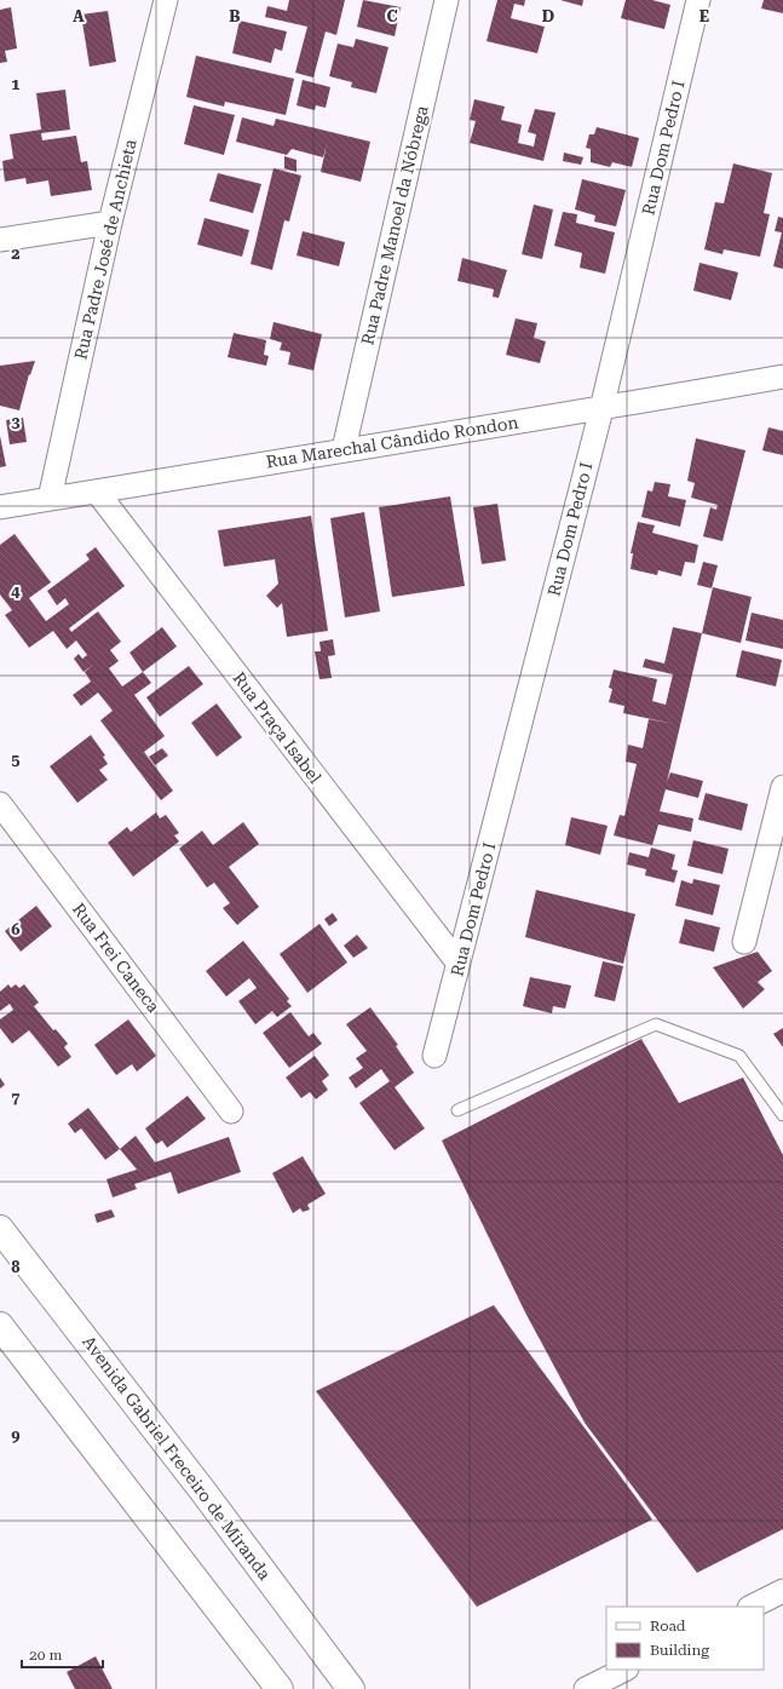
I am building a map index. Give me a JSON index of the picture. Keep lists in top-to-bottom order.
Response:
{
  "streets": {
    "street": [
      "Rua Dom Pedro I",
      "Rua Padre Manoel da Nóbrega",
      "Rua Padre José de Anchieta",
      "Rua Marechal Cândido Rondon",
      "Rua Praça Isabel",
      "Rua Frei Caneca",
      "Avenida Gabriel Freceiro de Miranda"
    ]
  },
  "crossings": [
    ["Rua Dom Pedro I", "Rua Marechal Cândido Rondon"],
    ["Rua Dom Pedro I", "Rua Praça Isabel"],
    ["Rua Padre Manoel da Nóbrega", "Rua Marechal Cândido Rondon"],
    ["Rua Padre José de Anchieta", "Rua Marechal Cândido Rondon"],
    ["Rua Marechal Cândido Rondon", "Rua Praça Isabel"]
  ],
  "legend": ["Road", "Building"],
  "scale_bar": "20 m",
  "grid": {
    "columns": [
      "A",
      "B",
      "C",
      "D",
      "E"
    ],
    "rows": [
      "1",
      "2",
      "3",
      "4",
      "5",
      "6",
      "7",
      "8",
      "9"
    ]
  }
}
